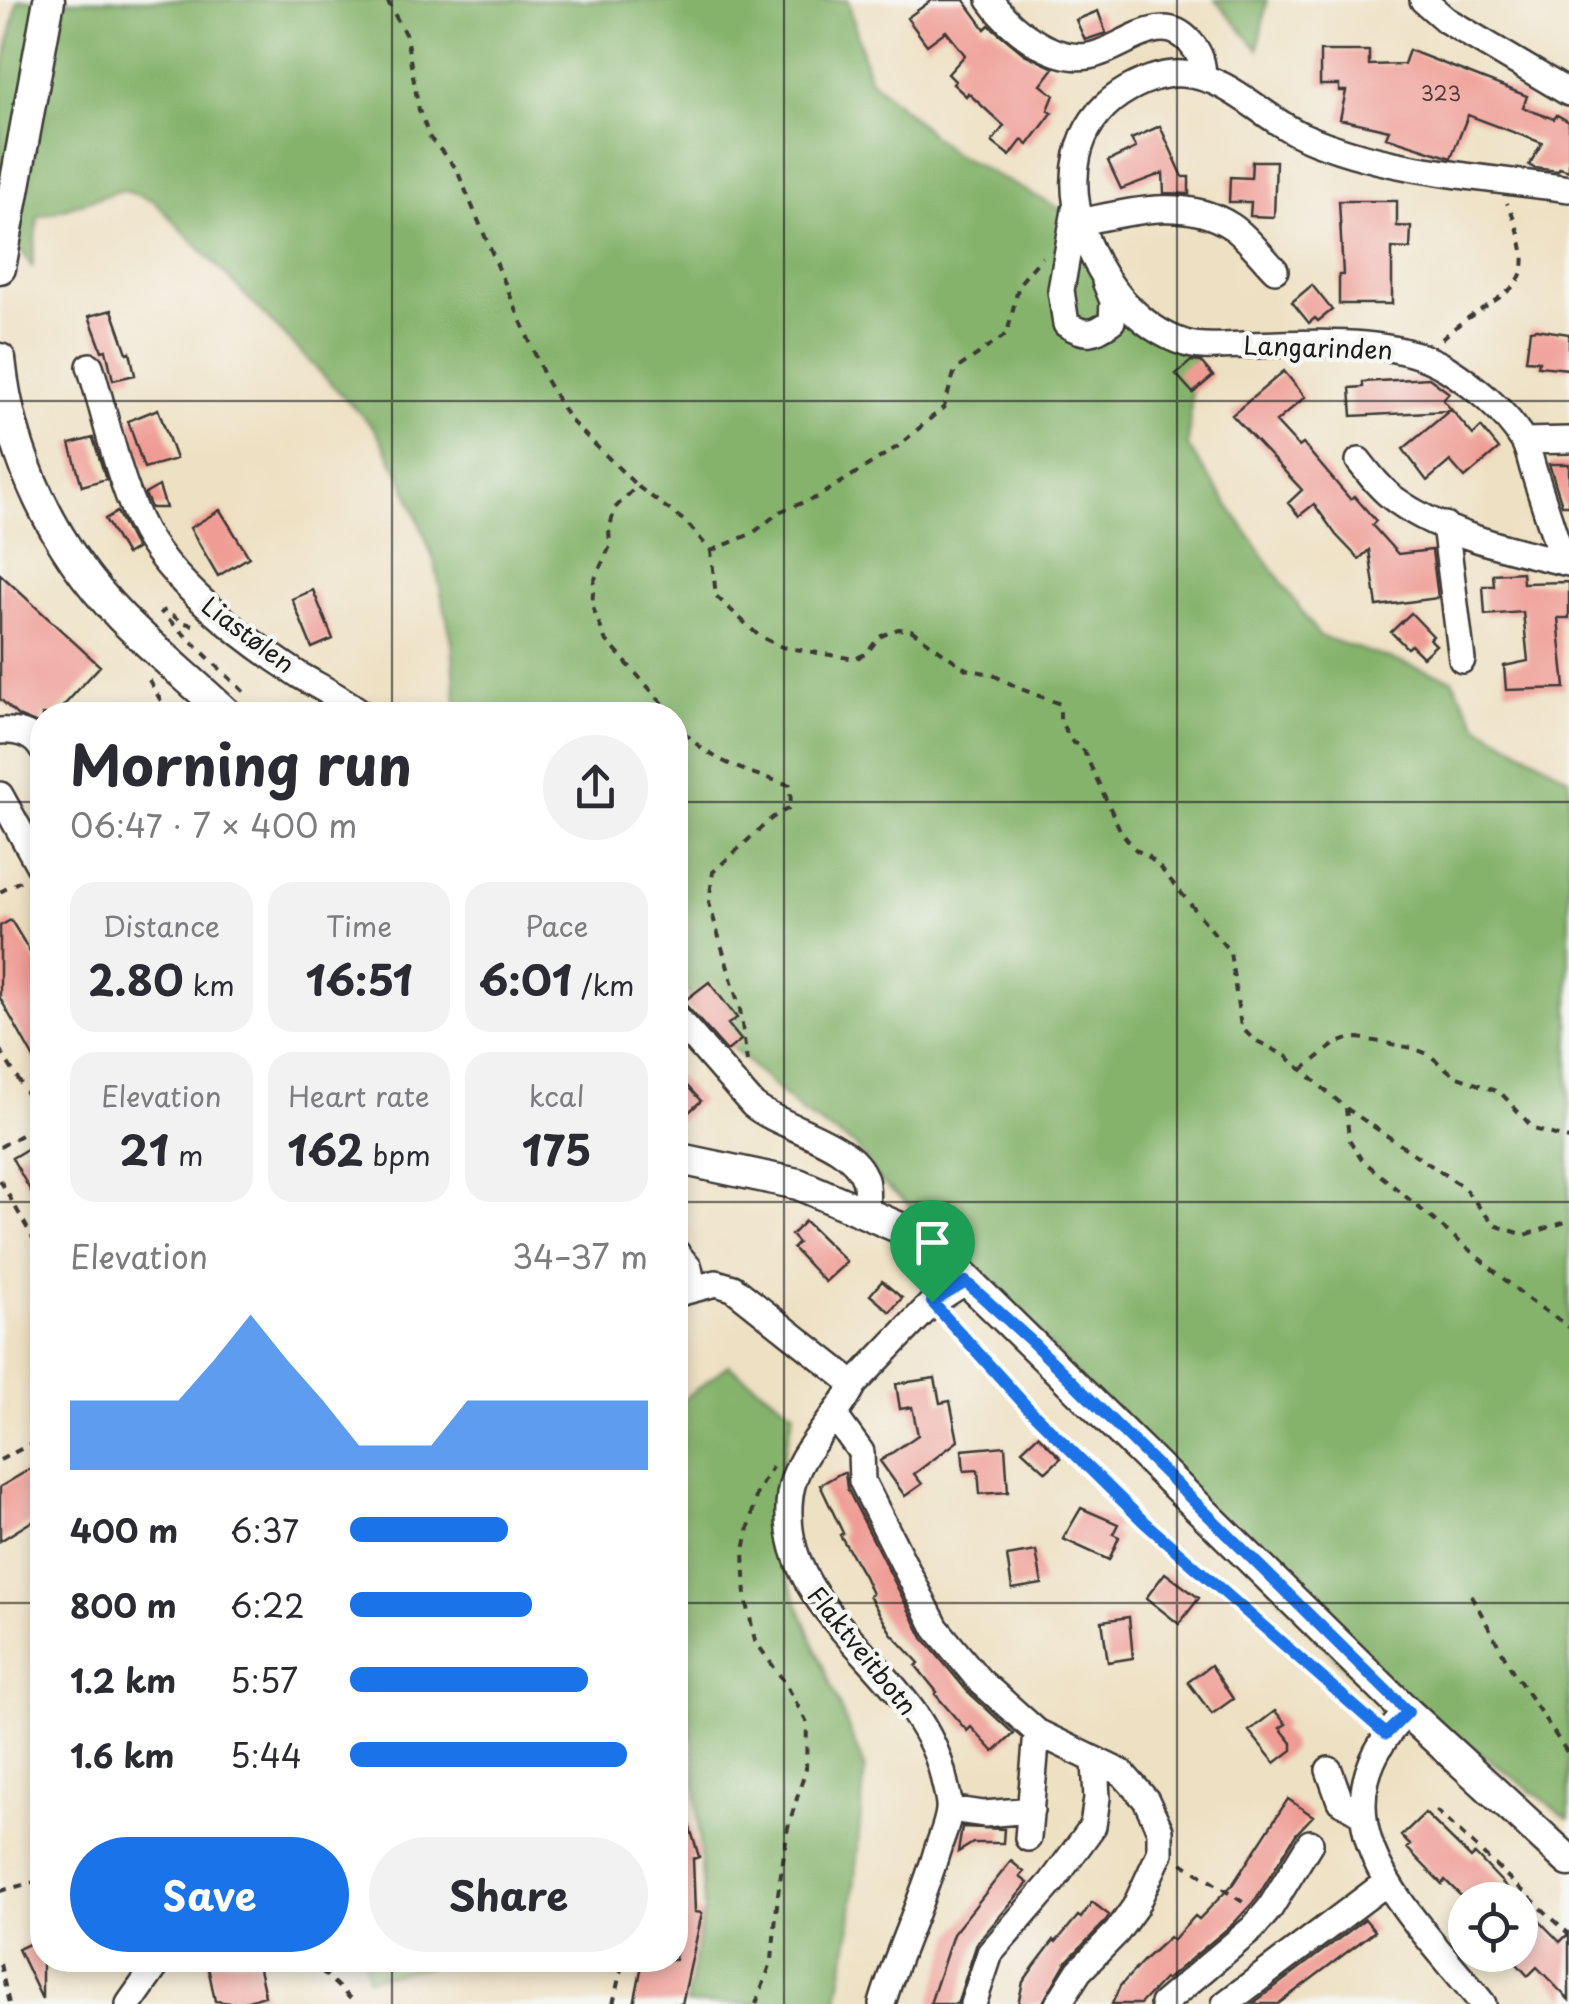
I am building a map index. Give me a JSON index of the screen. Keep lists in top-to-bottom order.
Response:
{
  "streets": {
    "street": ["Langarinden", "Liastølen", "Flaktveitbotn"]
  },
  "house_numbers": ["323"],
  "page": {
    "heading": ["Morning run", "06:47 · 7 × 400 m"],
    "stats": [
      ["Distance", "2.80 km"],
      ["Time", "16:51"],
      ["Pace", "6:01 /km"],
      ["Elevation", "21 m"],
      ["Heart rate", "162 bpm"],
      ["kcal", "175"]
    ],
    "chart": ["Elevation", "34–37 m"],
    "list": [
      {
        "name": "400 m",
        "note": "6:37"
      },
      {
        "name": "800 m",
        "note": "6:22"
      },
      {
        "name": "1.2 km",
        "note": "5:57"
      },
      {
        "name": "1.6 km",
        "note": "5:44"
      }
    ],
    "buttons": ["Save", "Share"]
  }
}
